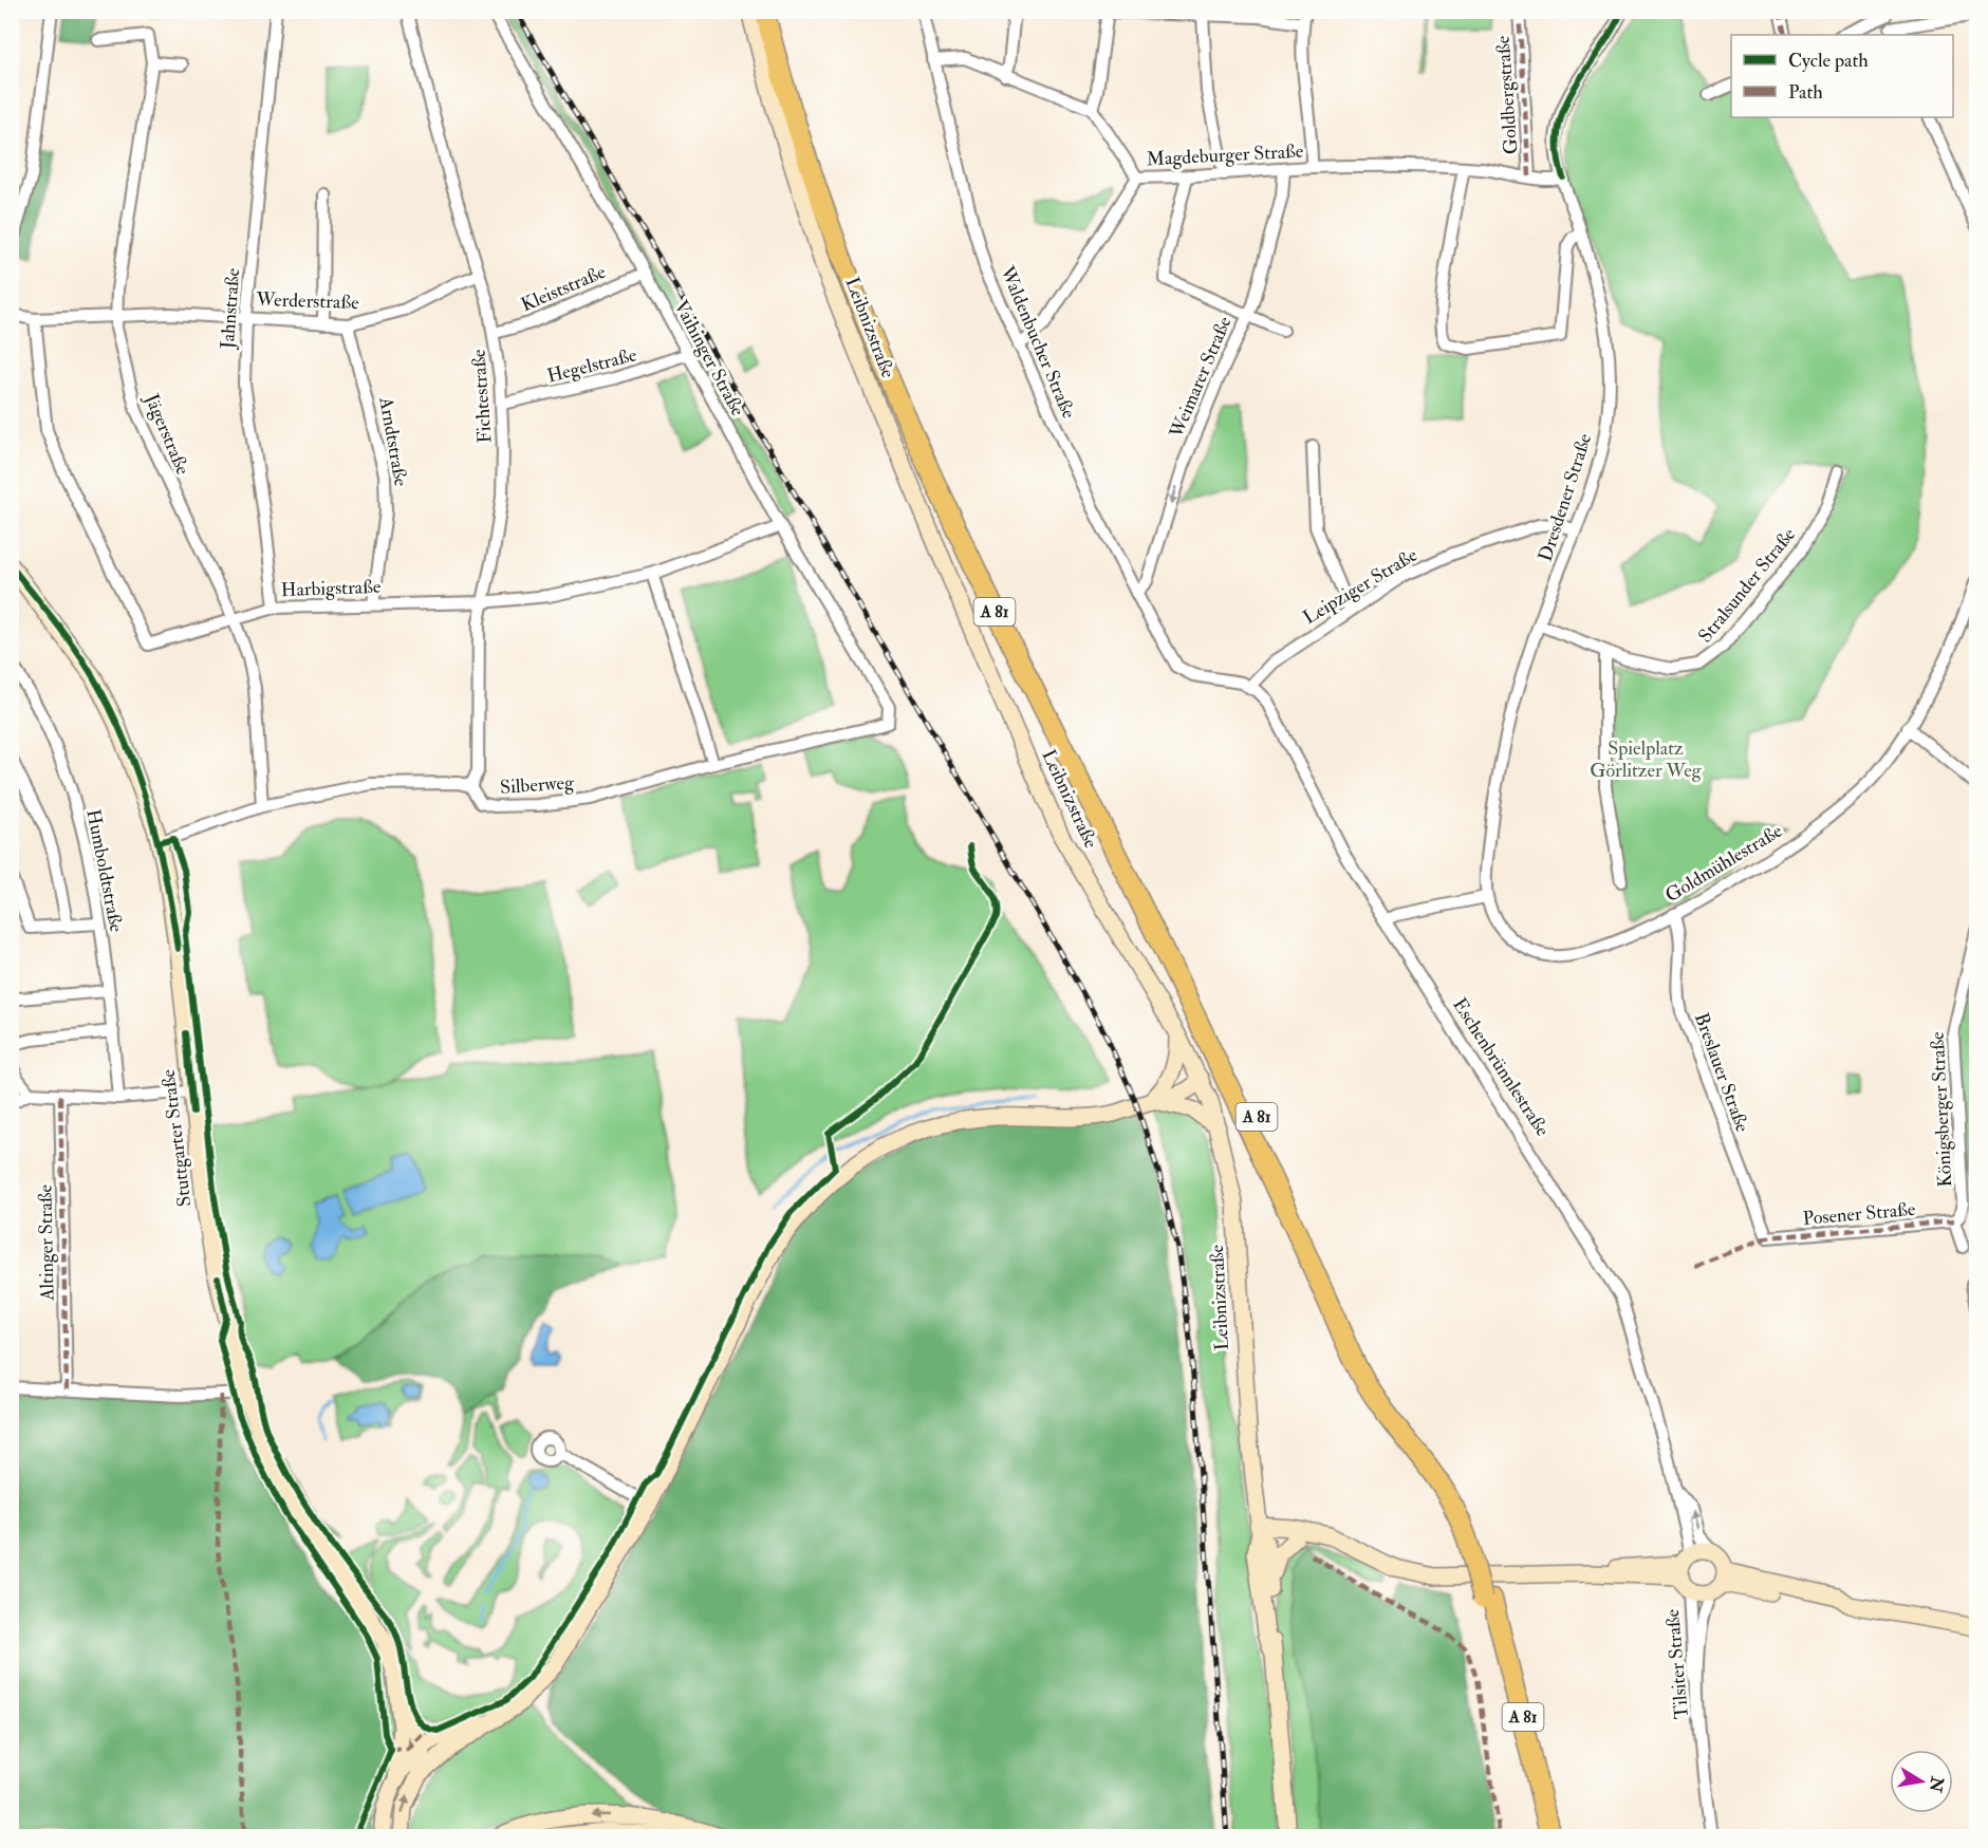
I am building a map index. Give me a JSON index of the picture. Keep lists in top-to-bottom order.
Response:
{
  "streets": {
    "highway": ["A 81"],
    "street": [
      "Goldbergstraße",
      "Magdeburger Straße",
      "Kleiststraße",
      "Werderstraße",
      "Jahnstraße",
      "Leibnizstraße",
      "Waldenbucher Straße",
      "Vaihinger Straße",
      "Hegelstraße",
      "Weimarer Straße",
      "Fichtestraße",
      "Jägerstraße",
      "Arndtstraße",
      "Dresdener Straße",
      "Stralsunder Straße",
      "Leipziger Straße",
      "Harbigstraße",
      "Silberweg",
      "Goldmühlestraße",
      "Humboldtstraße",
      "Eschenbrünnlestraße",
      "Breslauer Straße",
      "Königsberger Straße",
      "Stuttgarter Straße",
      "Posener Straße",
      "Altinger Straße",
      "Tilsiter Straße"
    ]
  },
  "crossings": [
    ["Goldbergstraße", "Magdeburger Straße"],
    ["Magdeburger Straße", "Weimarer Straße"],
    ["Magdeburger Straße", "Dresdener Straße"],
    ["Kleiststraße", "Vaihinger Straße"],
    ["Kleiststraße", "Fichtestraße"],
    ["Werderstraße", "Jahnstraße"],
    ["Werderstraße", "Fichtestraße"],
    ["Werderstraße", "Jägerstraße"],
    ["Werderstraße", "Arndtstraße"],
    ["Werderstraße", "Harbigstraße"],
    ["Jahnstraße", "Harbigstraße"],
    ["Waldenbucher Straße", "Weimarer Straße"],
    ["Waldenbucher Straße", "Leipziger Straße"],
    ["Waldenbucher Straße", "Eschenbrünnlestraße"],
    ["Vaihinger Straße", "Hegelstraße"],
    ["Vaihinger Straße", "Harbigstraße"],
    ["Vaihinger Straße", "Silberweg"],
    ["Hegelstraße", "Fichtestraße"],
    ["Fichtestraße", "Harbigstraße"],
    ["Fichtestraße", "Silberweg"],
    ["Jägerstraße", "Harbigstraße"],
    ["Arndtstraße", "Harbigstraße"],
    ["Dresdener Straße", "Stralsunder Straße"],
    ["Dresdener Straße", "Leipziger Straße"],
    ["Dresdener Straße", "Goldmühlestraße"],
    ["Leipziger Straße", "Eschenbrünnlestraße"],
    ["Goldmühlestraße", "Breslauer Straße"],
    ["Eschenbrünnlestraße", "Tilsiter Straße"],
    ["Breslauer Straße", "Posener Straße"],
    ["Königsberger Straße", "Posener Straße"]
  ],
  "one_way": ["Weimarer Straße"],
  "parks": ["Spielplatz Görlitzer Weg"],
  "legend": ["Cycle path", "Path"],
  "north": "right"
}
